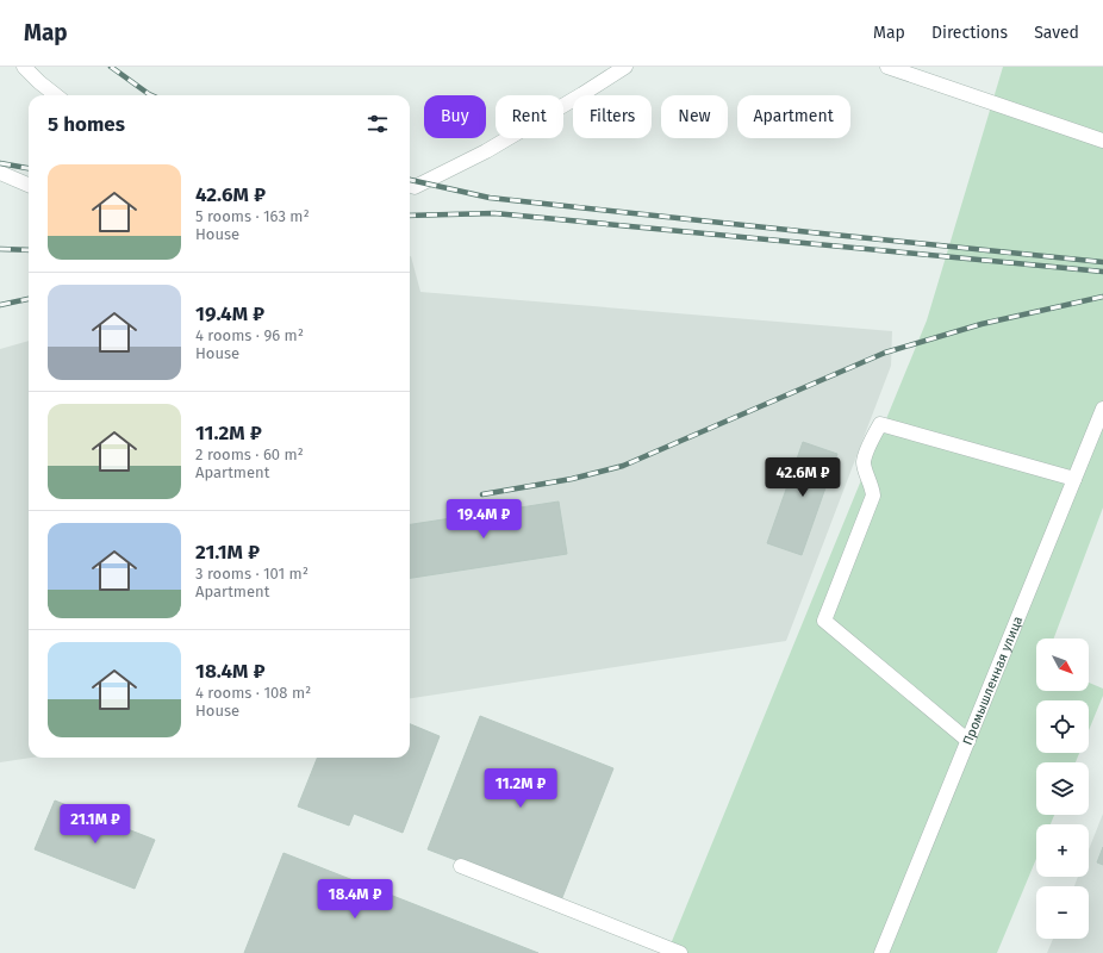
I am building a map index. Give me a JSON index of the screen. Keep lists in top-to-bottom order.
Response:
{
  "streets": {
    "street": ["Промышленная улица"]
  },
  "north": "bottom right",
  "page": {
    "header": "Map",
    "nav": ["Map", "Directions", "Saved"],
    "chip": [
      "Buy",
      "Rent",
      "Filters",
      "New",
      "Apartment"
    ],
    "heading": "5 homes",
    "list": [
      {
        "name": "42.6M ₽",
        "note": "5 rooms · 163 m² · House"
      },
      {
        "name": "19.4M ₽",
        "note": "4 rooms · 96 m² · House"
      },
      {
        "name": "11.2M ₽",
        "note": "2 rooms · 60 m² · Apartment"
      },
      {
        "name": "21.1M ₽",
        "note": "3 rooms · 101 m² · Apartment"
      },
      {
        "name": "18.4M ₽",
        "note": "4 rooms · 108 m² · House"
      }
    ],
    "price": [
      "42.6M ₽",
      "19.4M ₽",
      "11.2M ₽",
      "21.1M ₽",
      "18.4M ₽"
    ],
    "map_buttons": ["+", "−"]
  }
}
